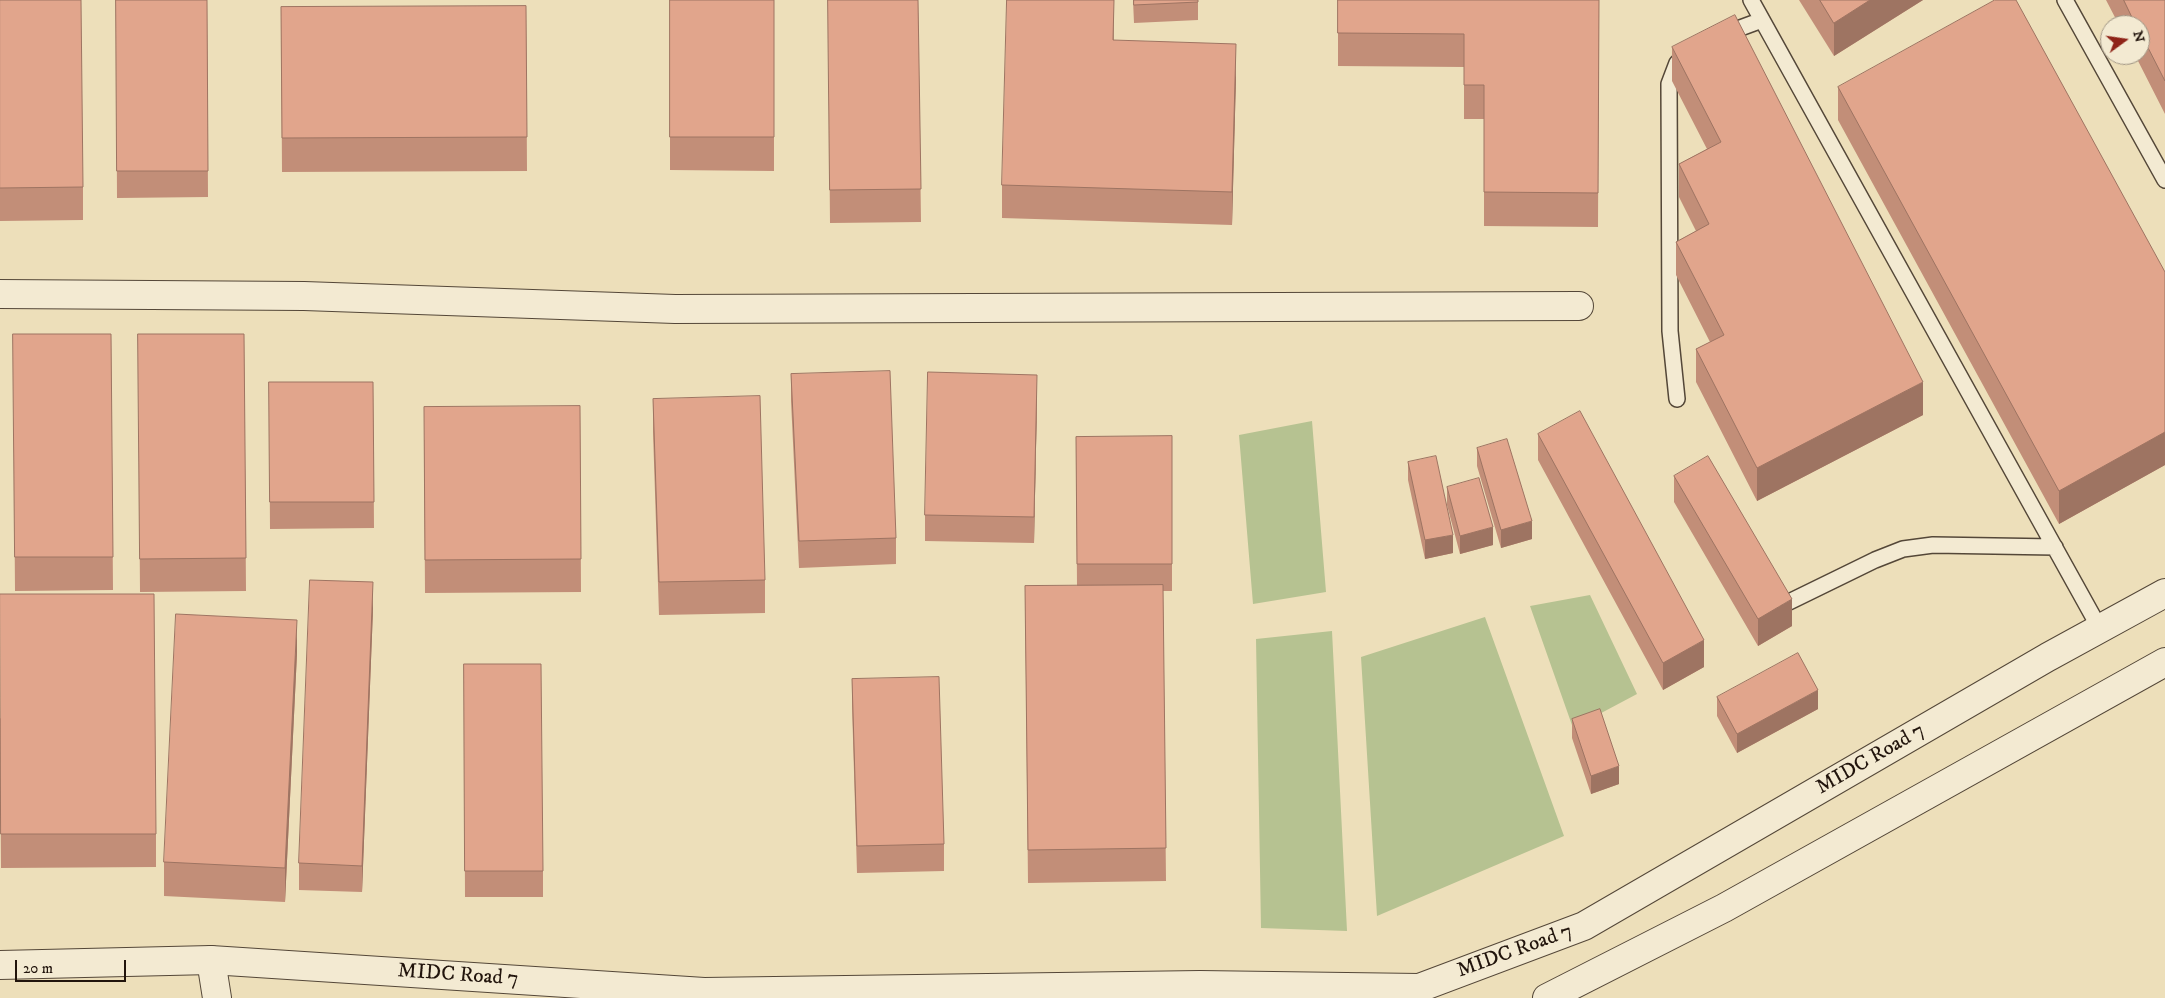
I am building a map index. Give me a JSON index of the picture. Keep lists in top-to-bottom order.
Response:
{
  "streets": {
    "street": ["MIDC Road 7"]
  },
  "scale_bar": "20 m",
  "north": "right"
}
